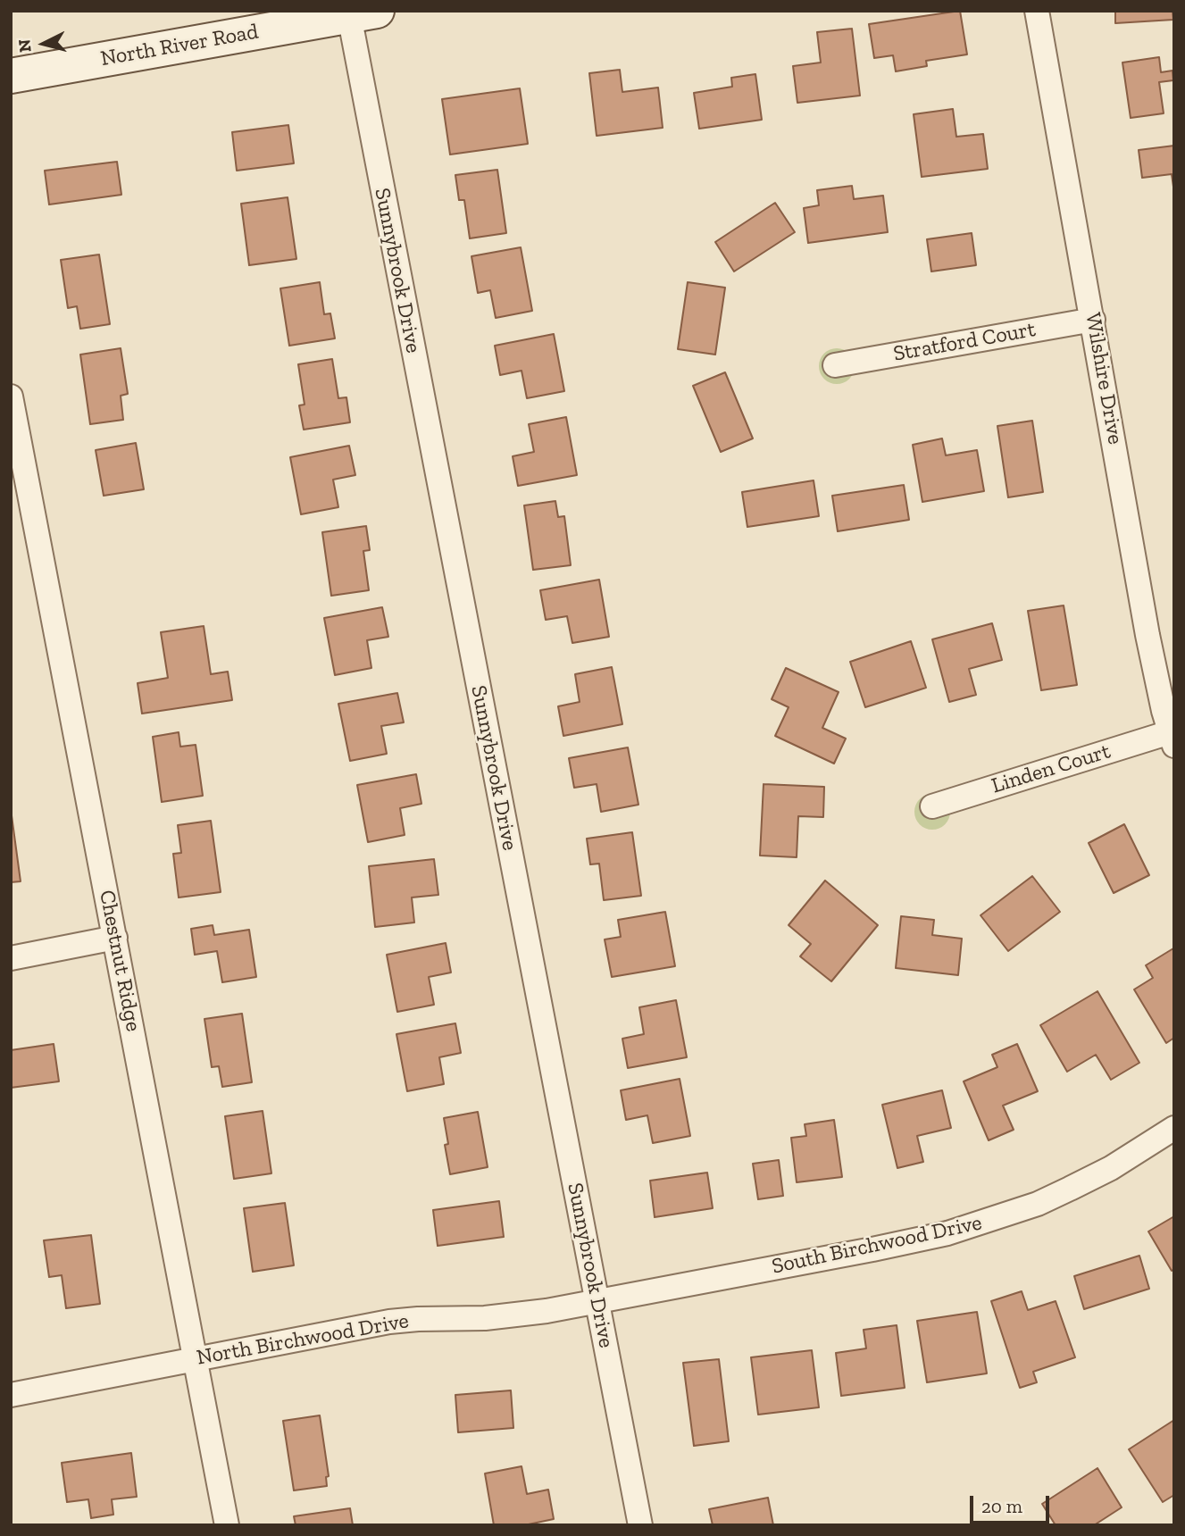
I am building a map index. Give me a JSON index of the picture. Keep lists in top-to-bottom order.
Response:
{
  "streets": {
    "street": [
      "North River Road",
      "Sunnybrook Drive",
      "Stratford Court",
      "Wilshire Drive",
      "Linden Court",
      "Chestnut Ridge",
      "South Birchwood Drive",
      "North Birchwood Drive"
    ]
  },
  "crossings": [
    ["North River Road", "Sunnybrook Drive"],
    ["Sunnybrook Drive", "South Birchwood Drive"],
    ["Sunnybrook Drive", "North Birchwood Drive"],
    ["Stratford Court", "Wilshire Drive"],
    ["Wilshire Drive", "Linden Court"],
    ["Chestnut Ridge", "North Birchwood Drive"],
    ["South Birchwood Drive", "North Birchwood Drive"]
  ],
  "scale_bar": "20 m",
  "north": "left"
}
